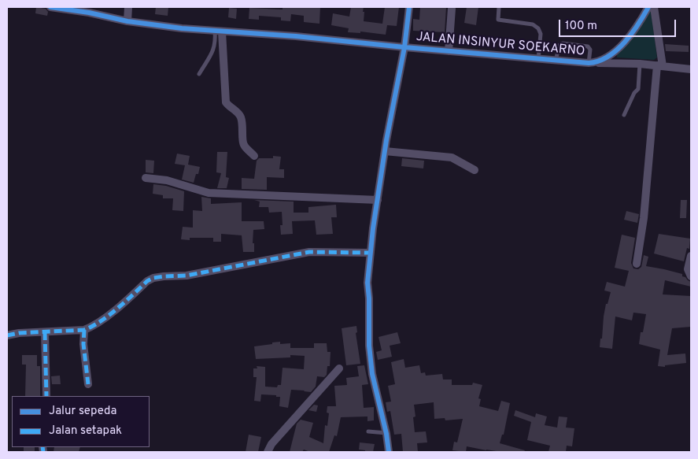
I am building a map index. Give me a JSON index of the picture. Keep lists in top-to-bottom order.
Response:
{
  "streets": {
    "street": ["JALAN INSINYUR SOEKARNO"]
  },
  "legend": ["Jalur sepeda", "Jalan setapak"],
  "scale_bar": "100 m"
}
